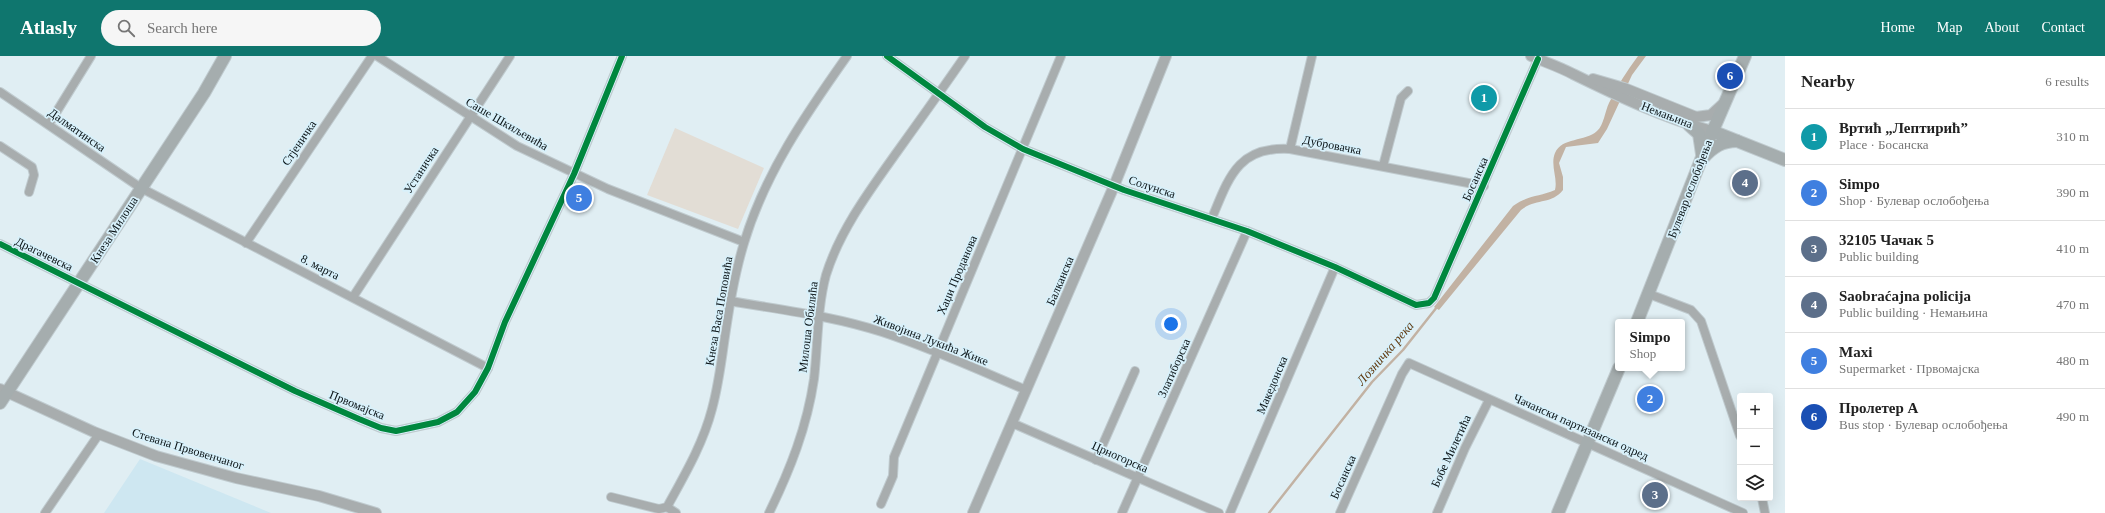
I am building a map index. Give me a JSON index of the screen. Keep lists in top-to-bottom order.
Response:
{
  "streets": {
    "main road": ["Немањина", "Булевар ослобођења", "Кнеза Милоша"],
    "street": [
      "Саше Шкиљевића",
      "Далматинска",
      "Стјеничка",
      "Дубровачка",
      "Устаничка",
      "Босанска",
      "Солунска",
      "Драгачевска",
      "8. марта",
      "Хаџи Проданова",
      "Балканска",
      "Кнеза Васа Поповића",
      "Милоша Обилића",
      "Живојина Лукића Жике",
      "Златиборска",
      "Македонска",
      "Првомајска",
      "Чачански партизански одред",
      "Стевана Првовенчаног",
      "Бобе Милетића",
      "Црногорска"
    ]
  },
  "crossings": [
    ["Немањина", "Босанска"],
    ["Немањина", "Булевар ослобођења"],
    ["Саше Шкиљевића", "Устаничка"],
    ["Саше Шкиљевића", "Кнеза Васа Поповића"],
    ["Саше Шкиљевића", "Првомајска"],
    ["Далматинска", "Кнеза Милоша"],
    ["Далматинска", "8. марта"],
    ["Стјеничка", "8. марта"],
    ["Дубровачка", "Босанска"],
    ["Дубровачка", "Солунска"],
    ["Устаничка", "8. марта"],
    ["Босанска", "Солунска"],
    ["Босанска", "Чачански партизански одред"],
    ["Солунска", "Хаџи Проданова"],
    ["Солунска", "Балканска"],
    ["Солунска", "Милоша Обилића"],
    ["Солунска", "Златиборска"],
    ["Солунска", "Македонска"],
    ["Кнеза Милоша", "Драгачевска"],
    ["Кнеза Милоша", "8. марта"],
    ["Кнеза Милоша", "Првомајска"],
    ["Кнеза Милоша", "Стевана Првовенчаног"],
    ["Драгачевска", "Првомајска"],
    ["8. марта", "Првомајска"],
    ["Хаџи Проданова", "Живојина Лукића Жике"],
    ["Балканска", "Живојина Лукића Жике"],
    ["Балканска", "Црногорска"],
    ["Кнеза Васа Поповића", "Живојина Лукића Жике"],
    ["Милоша Обилића", "Живојина Лукића Жике"],
    ["Златиборска", "Црногорска"],
    ["Чачански партизански одред", "Бобе Милетића"]
  ],
  "water": ["Лозничка река"],
  "page": {
    "header": "Atlasly",
    "search": "Search here",
    "nav": [
      "Home",
      "Map",
      "About",
      "Contact"
    ],
    "heading": ["Nearby", "6 results"],
    "pins": [
      "6",
      "1",
      "4",
      "5",
      "2",
      "3"
    ],
    "list": [
      {
        "mark": "1",
        "name": "Вртић „Лептирић”",
        "note": "Place · Босанска",
        "value": "310 m"
      },
      {
        "mark": "2",
        "name": "Simpo",
        "note": "Shop · Булевар ослобођења",
        "value": "390 m"
      },
      {
        "mark": "3",
        "name": "32105 Чачак 5",
        "note": "Public building",
        "value": "410 m"
      },
      {
        "mark": "4",
        "name": "Saobraćajna policija",
        "note": "Public building · Немањина",
        "value": "470 m"
      },
      {
        "mark": "5",
        "name": "Maxi",
        "note": "Supermarket · Првомајска",
        "value": "480 m"
      },
      {
        "mark": "6",
        "name": "Пролетер А",
        "note": "Bus stop · Булевар ослобођења",
        "value": "490 m"
      }
    ],
    "popup": ["Simpo", "Shop"],
    "map_buttons": ["+", "−"]
  }
}
